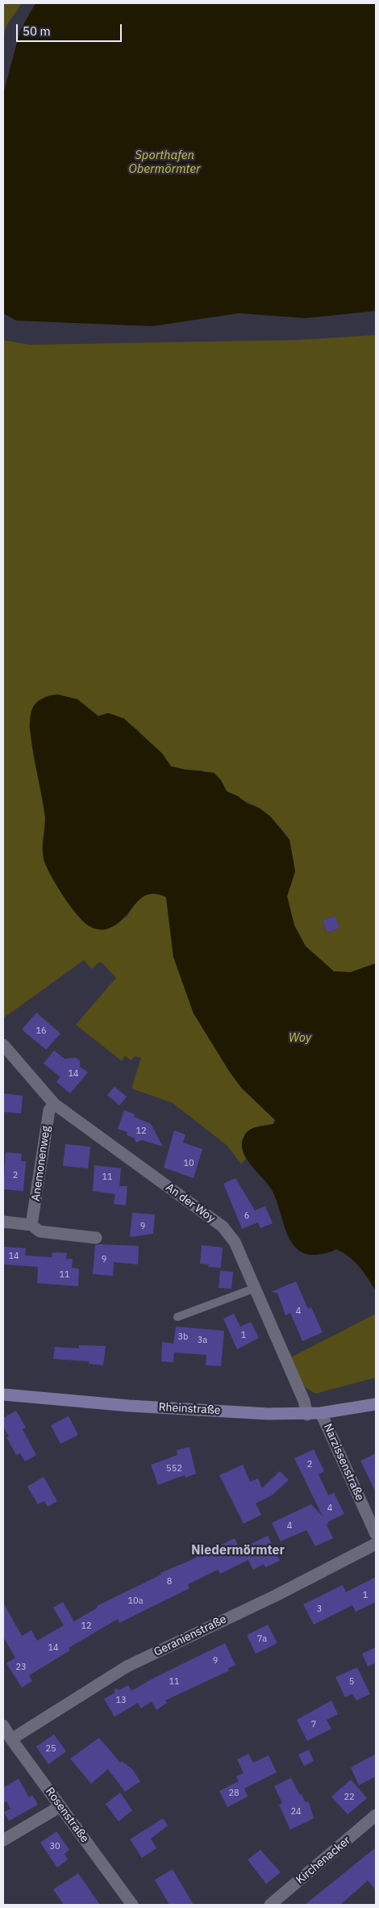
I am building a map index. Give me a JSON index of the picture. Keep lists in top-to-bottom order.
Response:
{
  "streets": {
    "main road": ["Rheinstraße"],
    "street": [
      "Anemonenweg",
      "An der Woy",
      "Narzissenstraße",
      "Geranienstraße",
      "Rosenstraße",
      "Kirchenacker"
    ]
  },
  "crossings": [
    ["Anemonenweg", "An der Woy"],
    ["An der Woy", "Rheinstraße"],
    ["Rheinstraße", "Narzissenstraße"],
    ["Geranienstraße", "Rosenstraße"]
  ],
  "districts": ["Niedermörmter"],
  "water": ["Sporthafen Obermörmter", "Woy"],
  "house_numbers": [
    "16",
    "14",
    "12",
    "10",
    "2",
    "11",
    "6",
    "9",
    "14",
    "9",
    "11",
    "4",
    "1",
    "3b",
    "3a",
    "2",
    "552",
    "4",
    "4",
    "8",
    "1",
    "10a",
    "3",
    "12",
    "7a",
    "14",
    "9",
    "23",
    "11",
    "5",
    "13",
    "7",
    "25",
    "28",
    "22",
    "24",
    "30"
  ],
  "scale_bar": "50 m"
}
